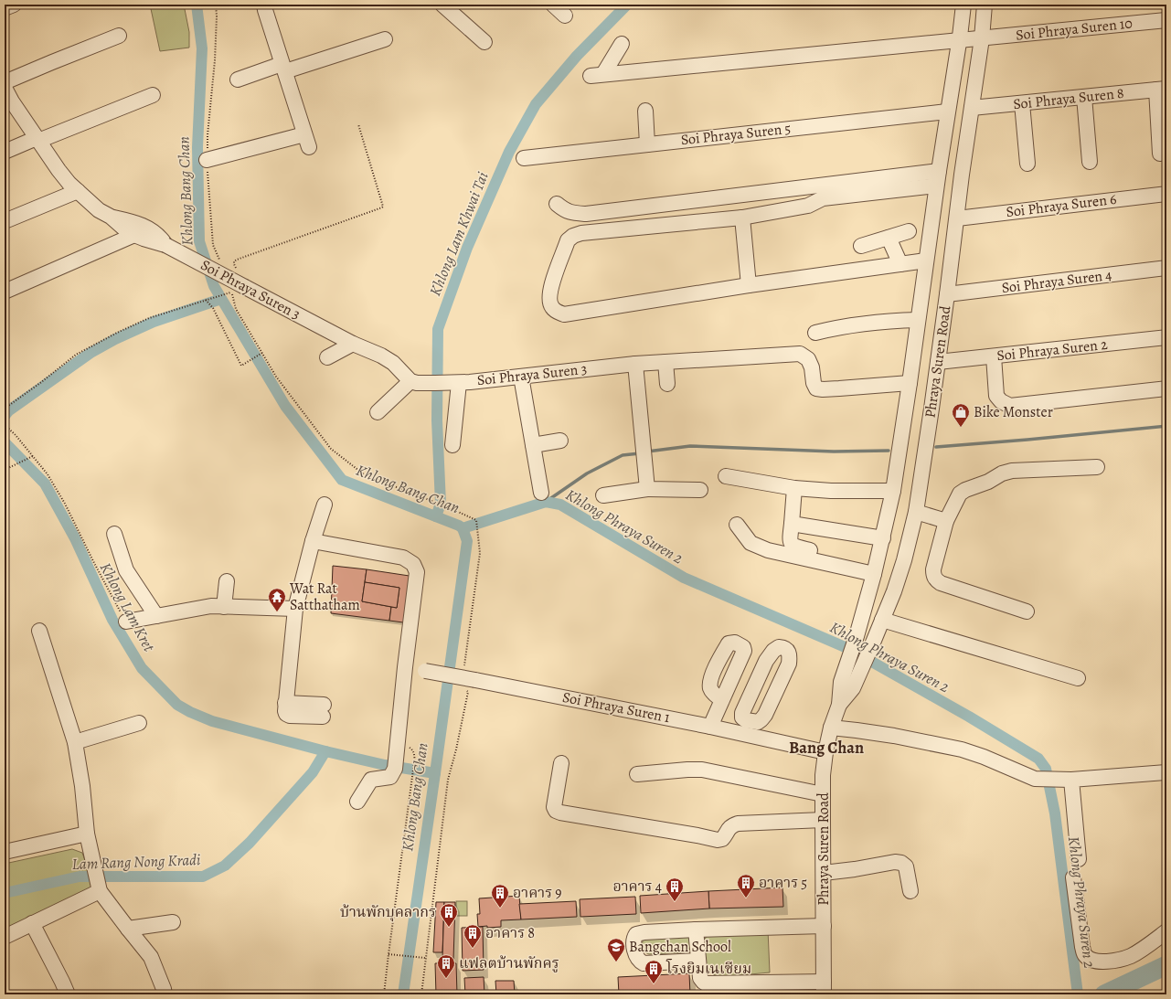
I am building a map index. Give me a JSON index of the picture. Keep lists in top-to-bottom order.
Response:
{
  "streets": {
    "street": [
      "Soi Phraya Suren 10",
      "Soi Phraya Suren 8",
      "Soi Phraya Suren 5",
      "Soi Phraya Suren 6",
      "Soi Phraya Suren 4",
      "Soi Phraya Suren 3",
      "Soi Phraya Suren 2",
      "Phraya Suren Road",
      "Soi Phraya Suren 1"
    ]
  },
  "crossings": [
    ["Soi Phraya Suren 10", "Phraya Suren Road"],
    ["Soi Phraya Suren 8", "Phraya Suren Road"],
    ["Soi Phraya Suren 5", "Phraya Suren Road"],
    ["Soi Phraya Suren 6", "Phraya Suren Road"],
    ["Soi Phraya Suren 4", "Phraya Suren Road"],
    ["Soi Phraya Suren 3", "Phraya Suren Road"],
    ["Soi Phraya Suren 2", "Phraya Suren Road"],
    ["Phraya Suren Road", "Soi Phraya Suren 1"]
  ],
  "districts": ["Bang Chan"],
  "water": [
    "Khlong Bang Chan",
    "Khlong Lam Khwai Tai",
    "Khlong Phraya Suren 2",
    "Khlong Lam Kret",
    "Lam Rang Nong Kradi"
  ],
  "places": {
    "shop": ["Bike Monster"],
    "temple": ["Wat Rat Satthatham"],
    "building": [
      "อาคาร 5",
      "อาคาร 4",
      "อาคาร 9",
      "บ้านพักบุคลากร",
      "อาคาร 8",
      "แฟลตบ้านพักครู",
      "โรงยิมเนเซียม"
    ],
    "school or university": ["Bangchan School"]
  }
}
